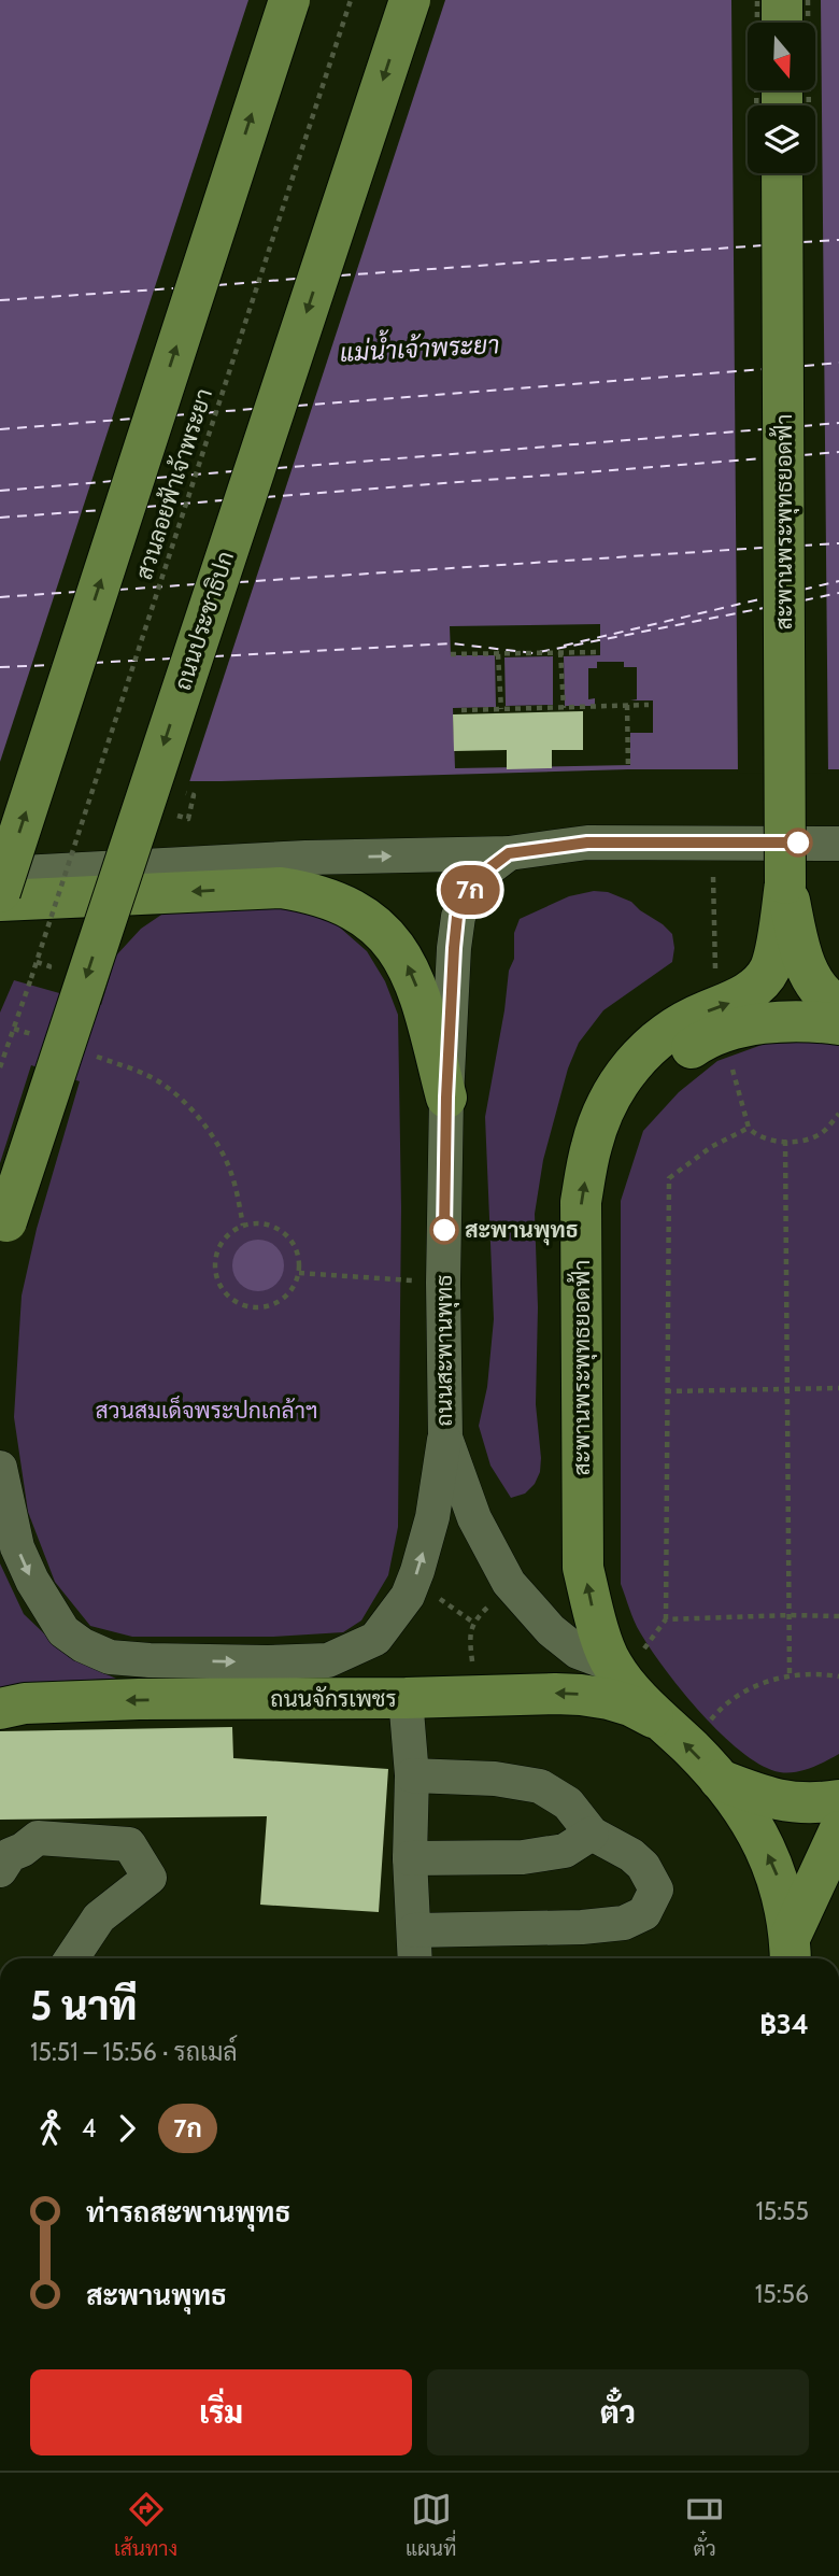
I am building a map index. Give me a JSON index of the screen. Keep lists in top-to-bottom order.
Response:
{
  "streets": {
    "main road": ["สะพานพระพุทธยอดฟ้า", "ถนนประชาธิปก", "ถนนจักรเพชร"],
    "street": ["ถนนสะพานพุทธ"],
    "path": ["สวนลอยฟ้าเจ้าพระยา"]
  },
  "crossings": [
    ["สะพานพระพุทธยอดฟ้า", "ถนนสะพานพุทธ"],
    ["สะพานพระพุทธยอดฟ้า", "ถนนจักรเพชร"],
    ["ถนนสะพานพุทธ", "ถนนจักรเพชร"]
  ],
  "one_way": ["สะพานพระพุทธยอดฟ้า", "ถนนจักรเพชร"],
  "water": ["แม่น้ำเจ้าพระยา"],
  "parks": ["สวนสมเด็จพระปกเกล้าฯ"],
  "places": ["สะพานพุทธ"],
  "lines": ["bus line 7ก"],
  "north": "bottom",
  "page": {
    "on_map": "7ก",
    "heading": ["5 นาที", "15:51 – 15:56 · รถเมล์", "฿34"],
    "legs": ["4", "7ก"],
    "list": [
      {
        "name": "ท่ารถสะพานพุทธ",
        "value": "15:55"
      },
      {
        "name": "สะพานพุทธ",
        "value": "15:56"
      }
    ],
    "buttons": ["เริ่ม", "ตั๋ว"],
    "tabs": ["เส้นทาง", "แผนที่", "ตั๋ว"]
  }
}
